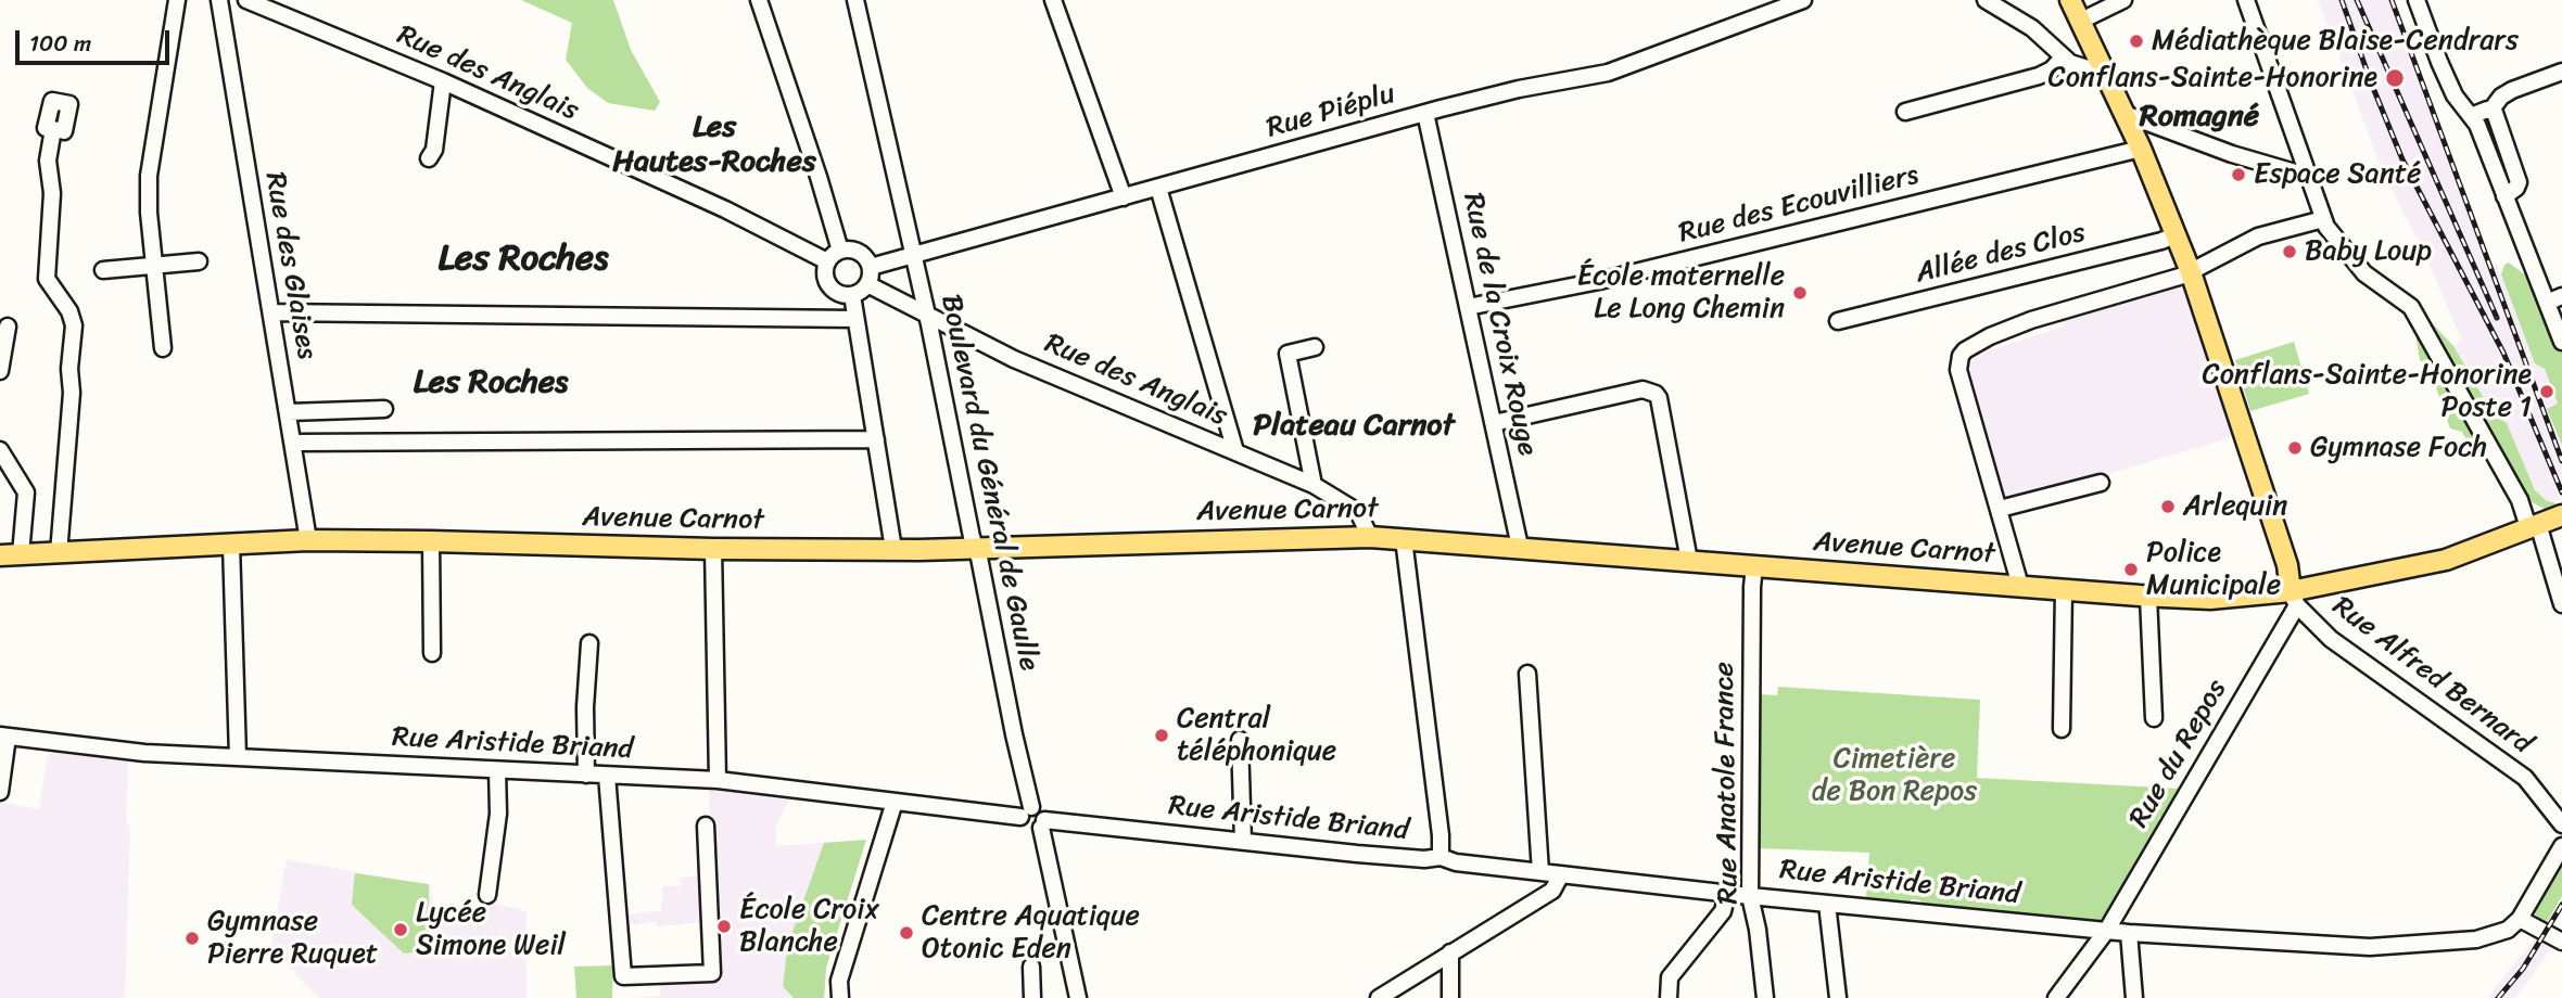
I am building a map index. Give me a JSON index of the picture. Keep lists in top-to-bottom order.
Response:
{
  "streets": {
    "main road": ["Avenue Carnot"],
    "street": [
      "Rue des Anglais",
      "Rue Piéplu",
      "Rue des Ecouvilliers",
      "Allée des Clos",
      "Rue des Glaises",
      "Rue de la Croix Rouge",
      "Boulevard du Général de Gaulle",
      "Rue Alfred Bernard",
      "Rue Aristide Briand",
      "Rue du Repos",
      "Rue Anatole France"
    ]
  },
  "crossings": [
    ["Rue des Anglais", "Rue Piéplu"],
    ["Rue des Anglais", "Boulevard du Général de Gaulle"],
    ["Rue des Anglais", "Avenue Carnot"],
    ["Rue Piéplu", "Rue de la Croix Rouge"],
    ["Rue Piéplu", "Boulevard du Général de Gaulle"],
    ["Rue des Ecouvilliers", "Rue de la Croix Rouge"],
    ["Rue des Glaises", "Avenue Carnot"],
    ["Rue de la Croix Rouge", "Avenue Carnot"],
    ["Boulevard du Général de Gaulle", "Avenue Carnot"],
    ["Boulevard du Général de Gaulle", "Rue Aristide Briand"],
    ["Avenue Carnot", "Rue Alfred Bernard"],
    ["Avenue Carnot", "Rue du Repos"],
    ["Avenue Carnot", "Rue Anatole France"],
    ["Rue Alfred Bernard", "Rue du Repos"],
    ["Rue Aristide Briand", "Rue du Repos"],
    ["Rue Aristide Briand", "Rue Anatole France"]
  ],
  "districts": [
    "Romagné",
    "Les Hautes-Roches",
    "Les Roches",
    "Les Roches",
    "Plateau Carnot"
  ],
  "parks": ["Cimetière de Bon Repos"],
  "places": [
    "Médiathèque Blaise-Cendrars",
    "Conflans-Sainte-Honorine",
    "Espace Santé",
    "Baby Loup",
    "École maternelle Le Long Chemin",
    "Conflans-Sainte-Honorine Poste 1",
    "Gymnase Foch",
    "Arlequin",
    "Police Municipale",
    "Central téléphonique",
    "École Croix Blanche",
    "Lycée Simone Weil",
    "Centre Aquatique Otonic Eden",
    "Gymnase Pierre Ruquet"
  ],
  "scale_bar": "100 m"
}
